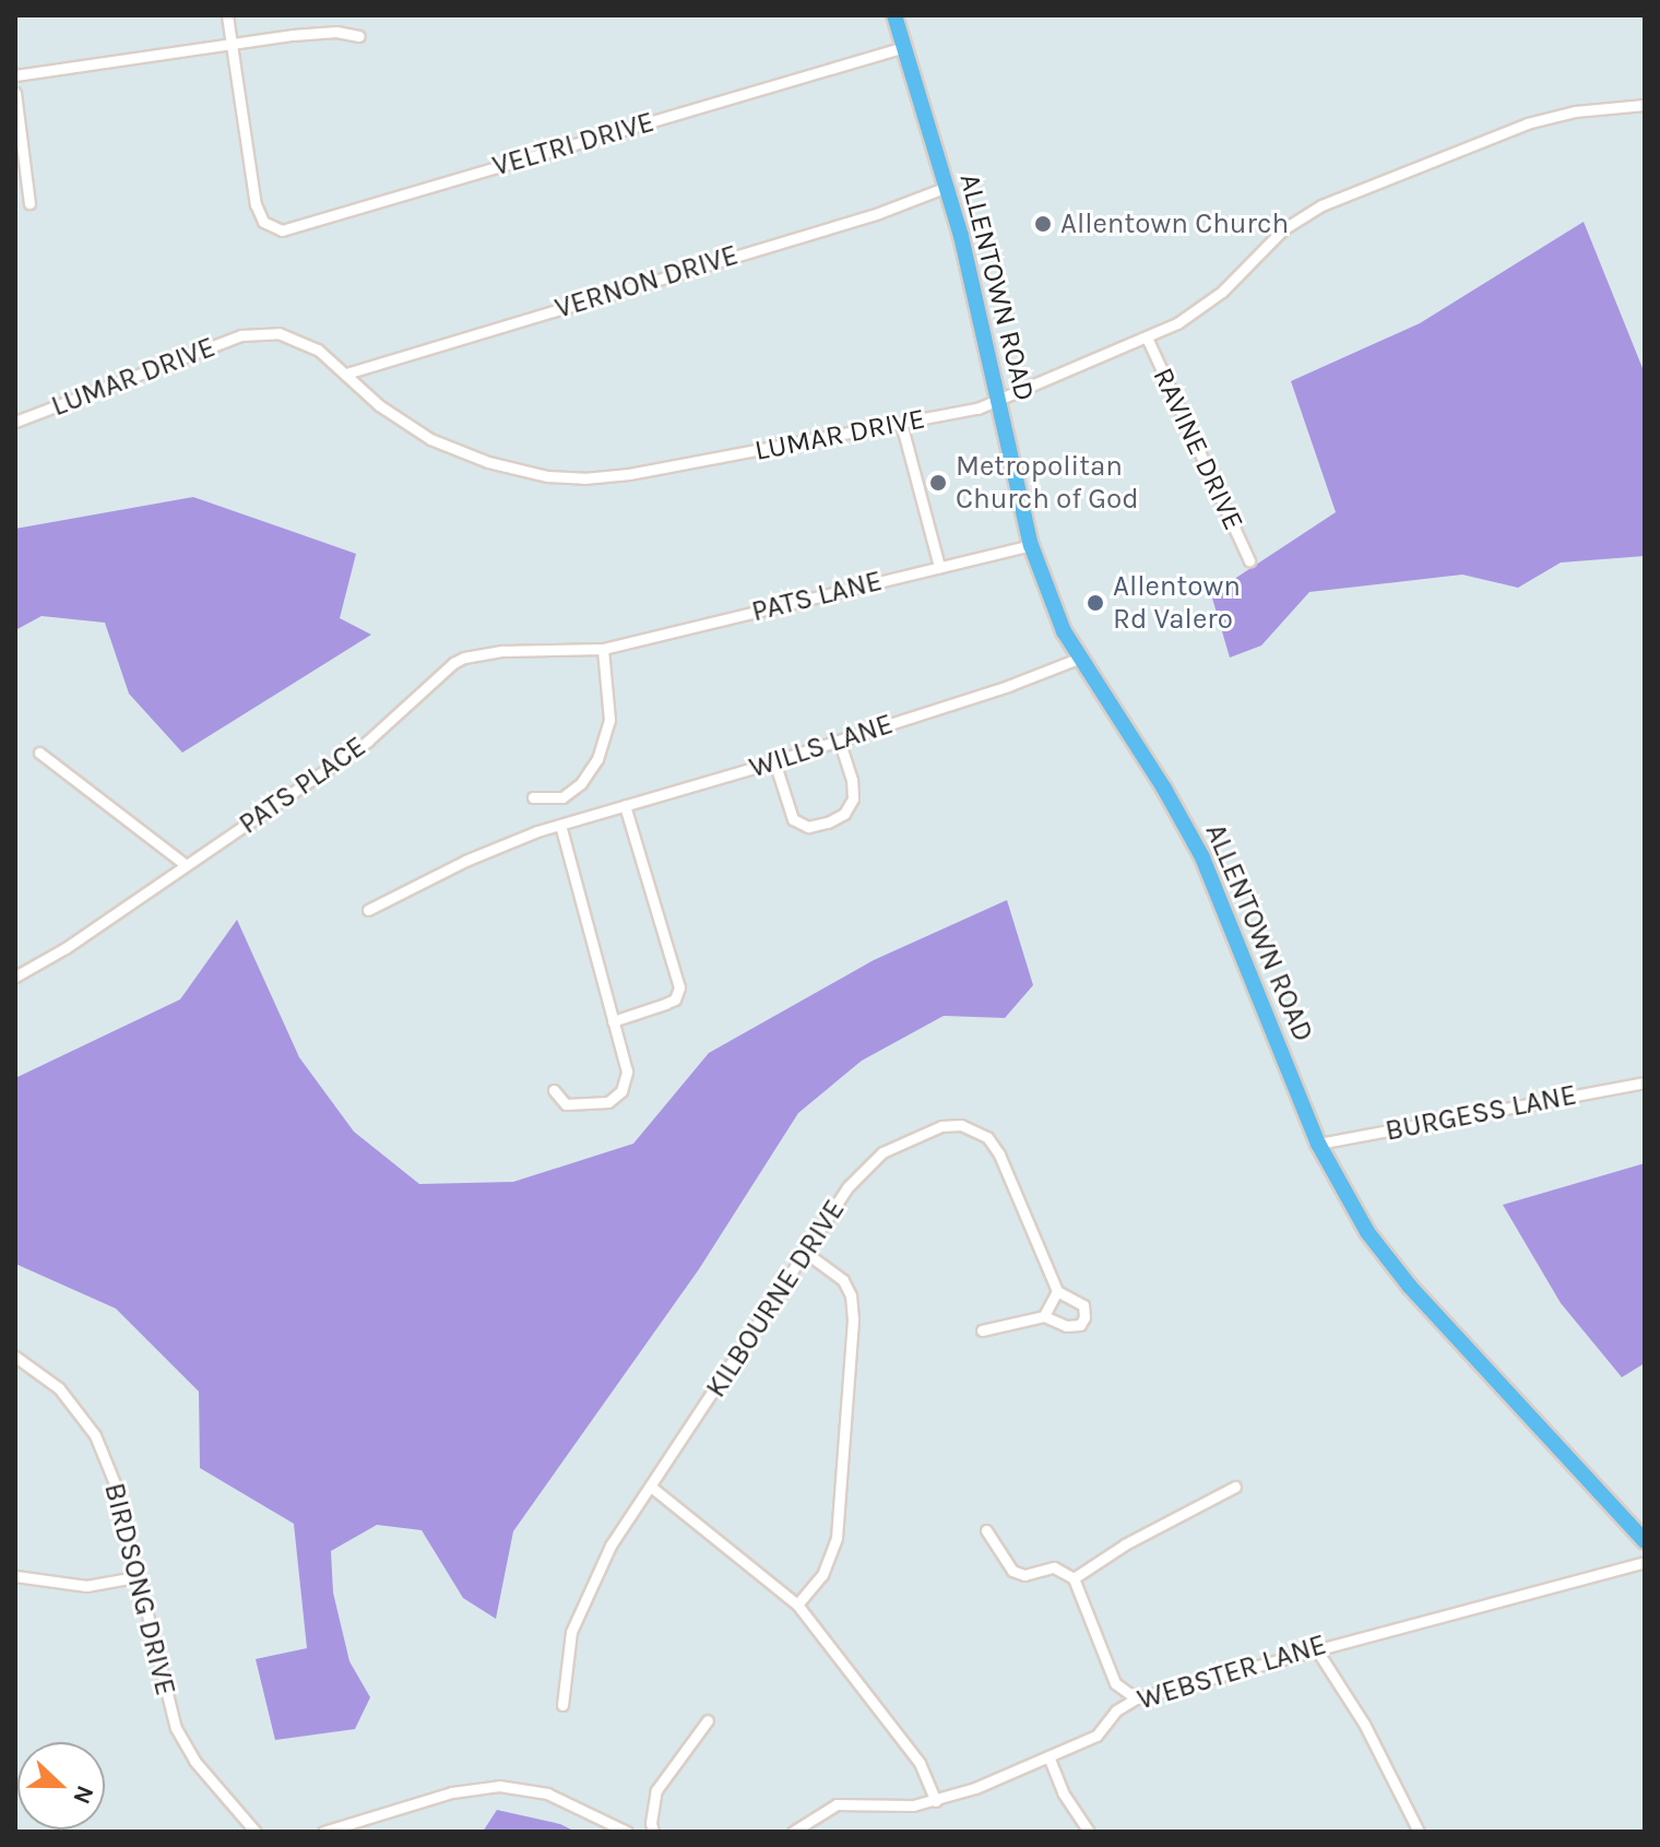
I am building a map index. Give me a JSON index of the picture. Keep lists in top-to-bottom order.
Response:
{
  "streets": {
    "main road": ["ALLENTOWN ROAD"],
    "street": [
      "VELTRI DRIVE",
      "VERNON DRIVE",
      "LUMAR DRIVE",
      "RAVINE DRIVE",
      "PATS LANE",
      "WILLS LANE",
      "PATS PLACE",
      "BURGESS LANE",
      "KILBOURNE DRIVE",
      "BIRDSONG DRIVE",
      "WEBSTER LANE"
    ]
  },
  "crossings": [
    ["VELTRI DRIVE", "ALLENTOWN ROAD"],
    ["VERNON DRIVE", "ALLENTOWN ROAD"],
    ["VERNON DRIVE", "LUMAR DRIVE"],
    ["ALLENTOWN ROAD", "LUMAR DRIVE"],
    ["ALLENTOWN ROAD", "PATS LANE"],
    ["ALLENTOWN ROAD", "WILLS LANE"],
    ["ALLENTOWN ROAD", "BURGESS LANE"],
    ["LUMAR DRIVE", "RAVINE DRIVE"],
    ["PATS LANE", "PATS PLACE"]
  ],
  "places": ["Allentown Church", "Metropolitan Church of God", "Allentown Rd Valero"],
  "north": "right"
}
